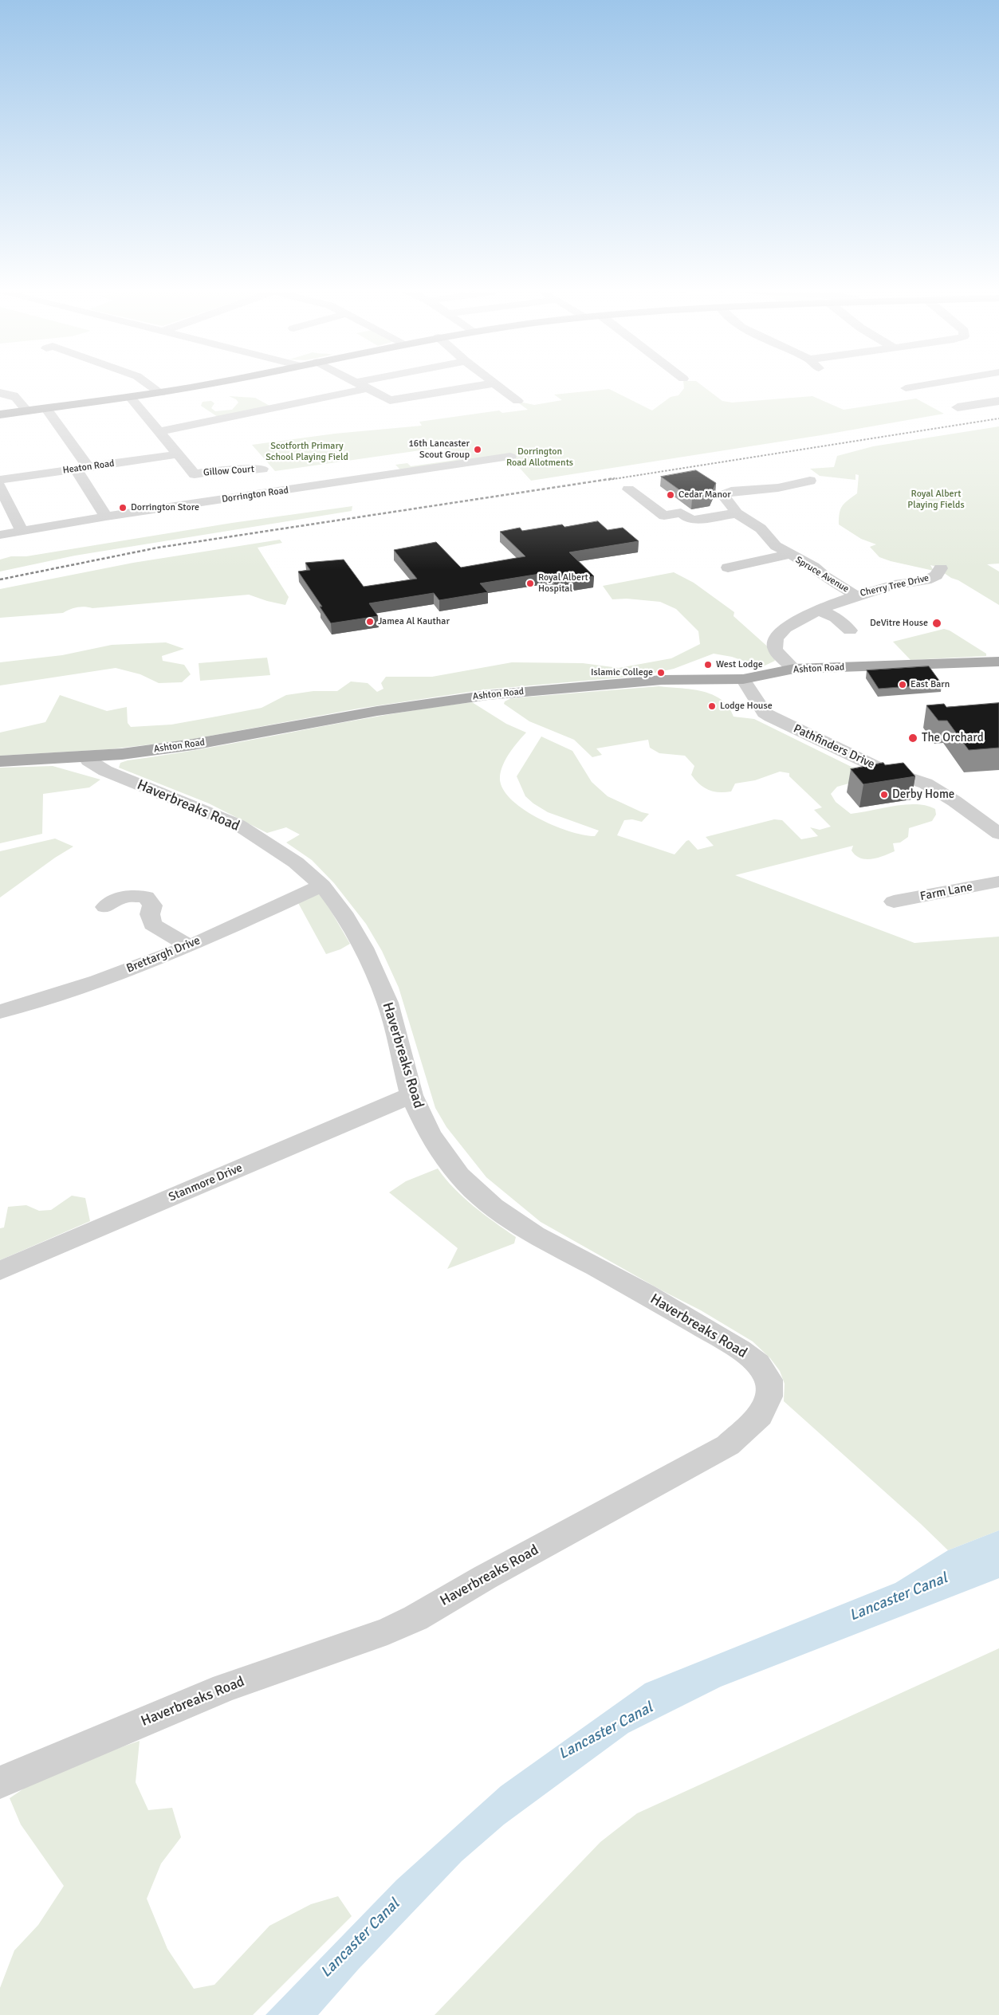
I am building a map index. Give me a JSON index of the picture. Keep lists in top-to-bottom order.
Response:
{
  "streets": {
    "main road": ["Ashton Road"],
    "street": [
      "Heaton Road",
      "Gillow Court",
      "Dorrington Road",
      "Spruce Avenue",
      "Cherry Tree Drive",
      "Pathfinders Drive",
      "Haverbreaks Road",
      "Farm Lane",
      "Brettargh Drive",
      "Stanmore Drive"
    ]
  },
  "crossings": [
    ["Heaton Road", "Gillow Court"],
    ["Spruce Avenue", "Cherry Tree Drive"],
    ["Cherry Tree Drive", "Ashton Road"],
    ["Ashton Road", "Pathfinders Drive"],
    ["Ashton Road", "Haverbreaks Road"],
    ["Haverbreaks Road", "Brettargh Drive"],
    ["Haverbreaks Road", "Stanmore Drive"]
  ],
  "water": ["Lancaster Canal"],
  "parks": ["Scotforth Primary School Playing Field", "Dorrington Road Allotments", "Royal Albert Playing Fields"],
  "places": [
    "16th Lancaster Scout Group",
    "Cedar Manor",
    "Dorrington Store",
    "Royal Albert Hospital",
    "Jamea Al Kauthar",
    "DeVitre House",
    "West Lodge",
    "Islamic College",
    "East Barn",
    "Lodge House",
    "The Orchard",
    "Derby Home"
  ]
}
